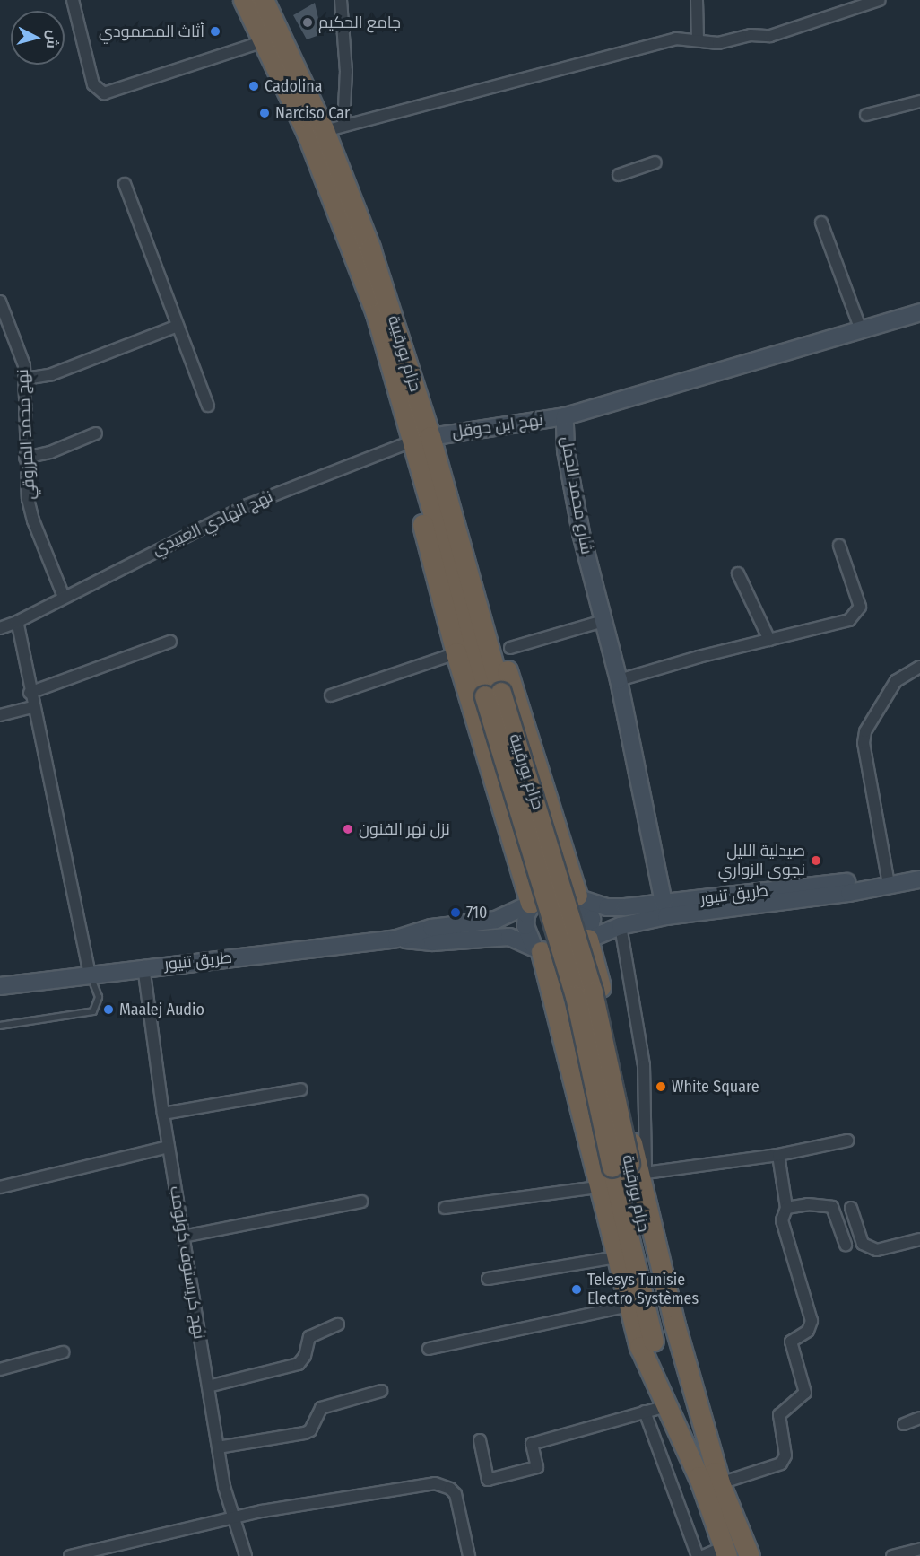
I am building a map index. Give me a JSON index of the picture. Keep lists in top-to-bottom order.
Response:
{
  "streets": {
    "highway": ["حزام بورقيبة"],
    "main road": ["نهج ابن حوقل", "شارع محمد الجمل", "طريق تنيور"],
    "street": ["نهج محمد المرزوقي", "نهج الهادي العبيدي", "نهج كريستوف كولومب"]
  },
  "crossings": [
    ["حزام بورقيبة", "نهج ابن حوقل"],
    ["حزام بورقيبة", "نهج الهادي العبيدي"],
    ["نهج ابن حوقل", "شارع محمد الجمل"],
    ["نهج ابن حوقل", "نهج الهادي العبيدي"],
    ["نهج محمد المرزوقي", "نهج الهادي العبيدي"],
    ["شارع محمد الجمل", "طريق تنيور"],
    ["طريق تنيور", "نهج كريستوف كولومب"]
  ],
  "places": [
    "جامع الحكيم",
    "أثاث المصمودي",
    "Cadolina",
    "Narciso Car",
    "نزل نهر الفنون",
    "صيدلية الليل نجوى الزواري",
    "710",
    "Maalej Audio",
    "White Square",
    "Telesys Tunisie Electro Systèmes"
  ],
  "north": "right"
}
